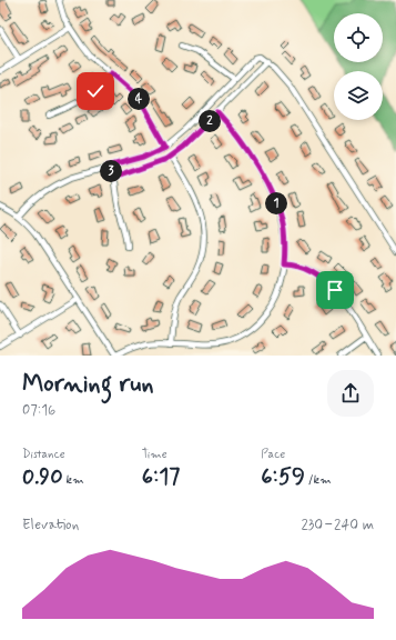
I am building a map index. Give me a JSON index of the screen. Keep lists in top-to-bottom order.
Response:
{
  "page": {
    "pins": [
      "4",
      "2",
      "3",
      "1"
    ],
    "heading": ["Morning run", "07:16"],
    "stats": [
      ["Distance", "0.90 km"],
      ["Time", "6:17"],
      ["Pace", "6:59 /km"]
    ],
    "chart": ["Elevation", "230–240 m"]
  }
}
